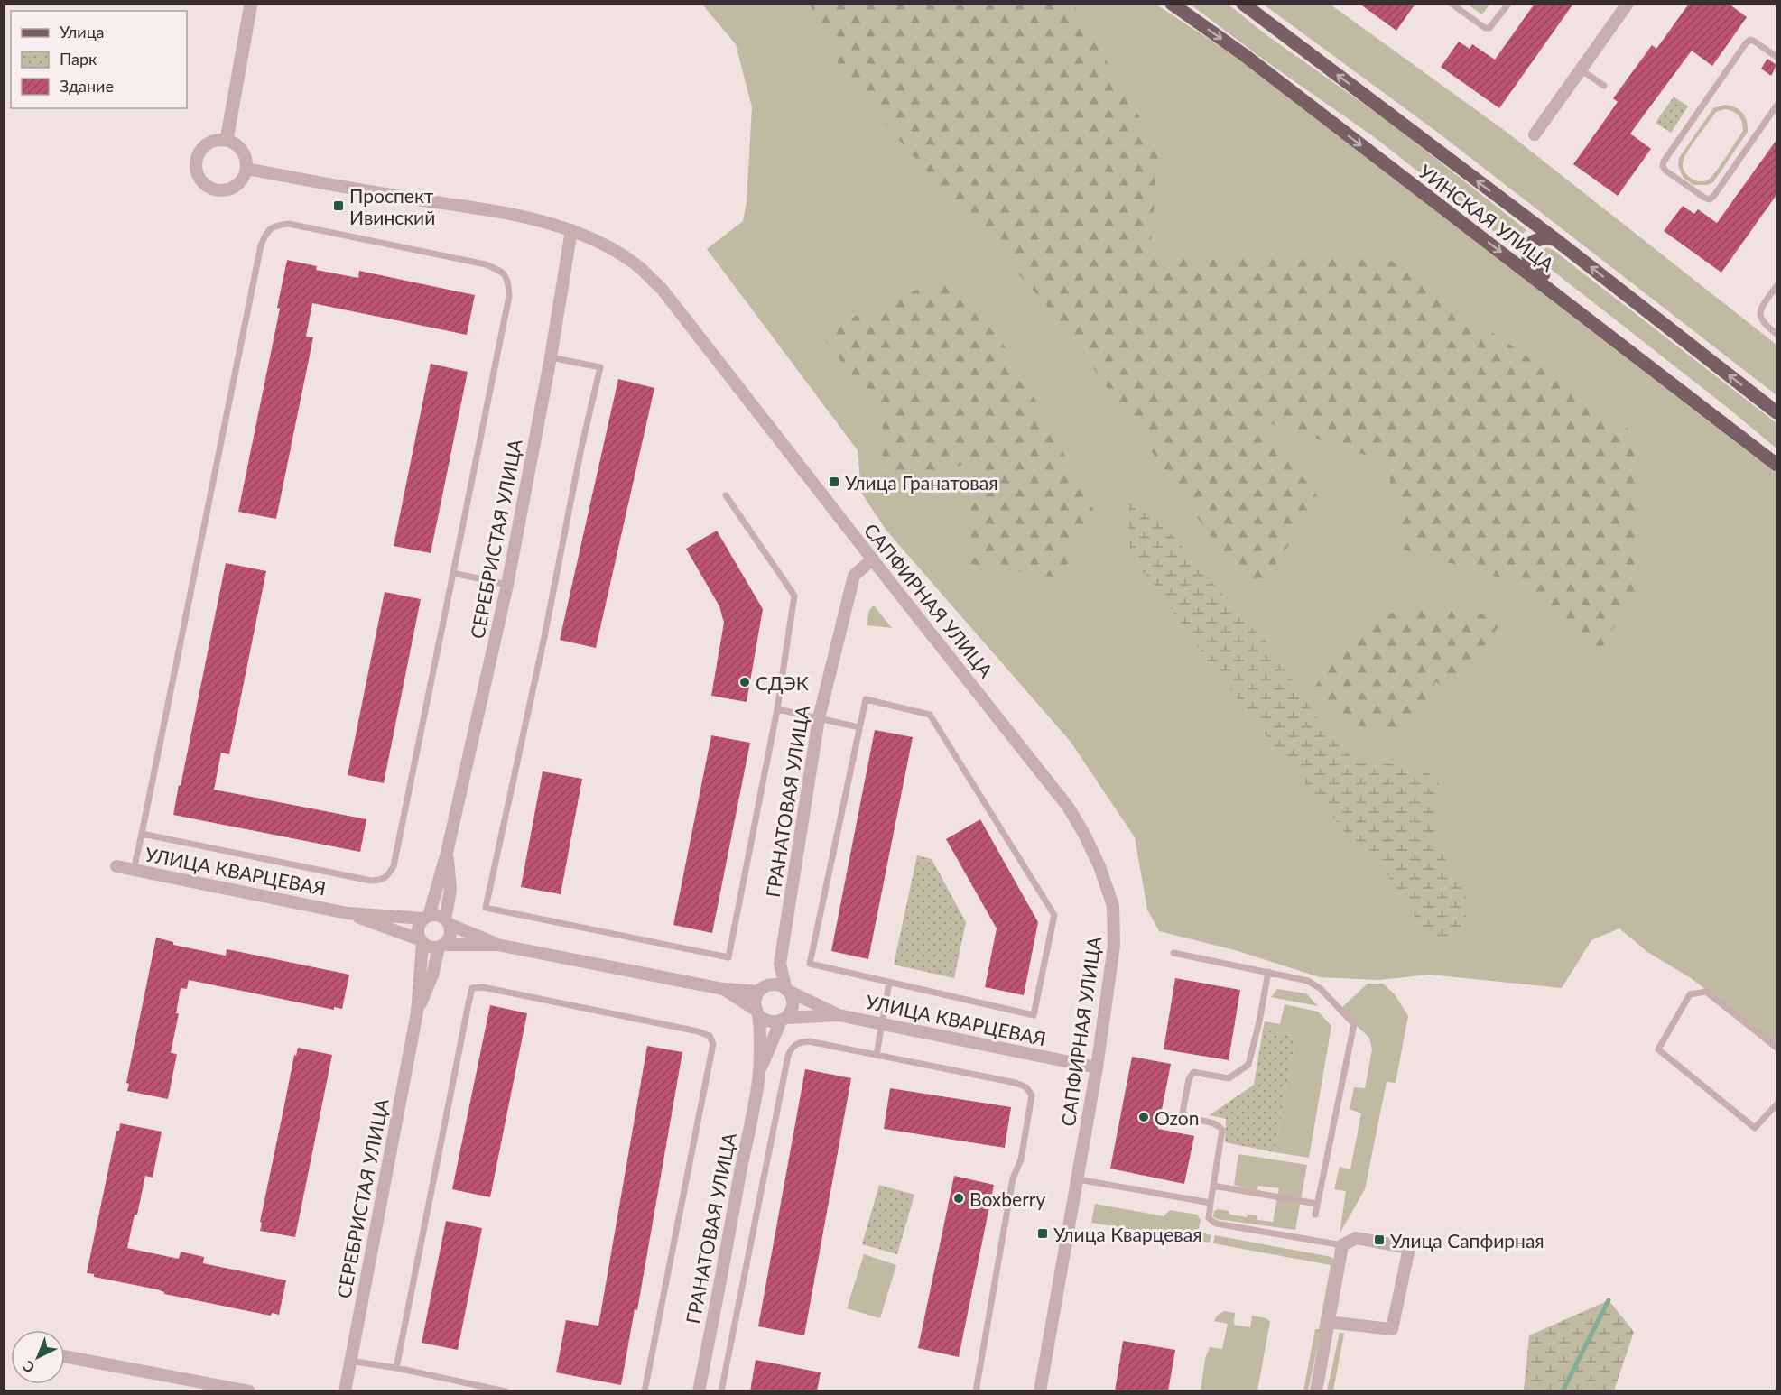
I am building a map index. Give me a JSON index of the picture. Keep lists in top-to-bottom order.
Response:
{
  "streets": {
    "main road": ["УИНСКАЯ УЛИЦА"],
    "street": [
      "СЕРЕБРИСТАЯ УЛИЦА",
      "САПФИРНАЯ УЛИЦА",
      "ГРАНАТОВАЯ УЛИЦА",
      "УЛИЦА КВАРЦЕВАЯ"
    ]
  },
  "crossings": [
    ["СЕРЕБРИСТАЯ УЛИЦА", "САПФИРНАЯ УЛИЦА"],
    ["САПФИРНАЯ УЛИЦА", "ГРАНАТОВАЯ УЛИЦА"],
    ["САПФИРНАЯ УЛИЦА", "УЛИЦА КВАРЦЕВАЯ"]
  ],
  "places": {
    "transit": [
      "Проспект Ивинский",
      "Улица Гранатовая",
      "Улица Кварцевая",
      "Улица Сапфирная"
    ],
    "other": ["СДЭК", "Ozon", "Boxberry"]
  },
  "legend": ["Улица", "Парк", "Здание"],
  "north": "bottom left"
}
